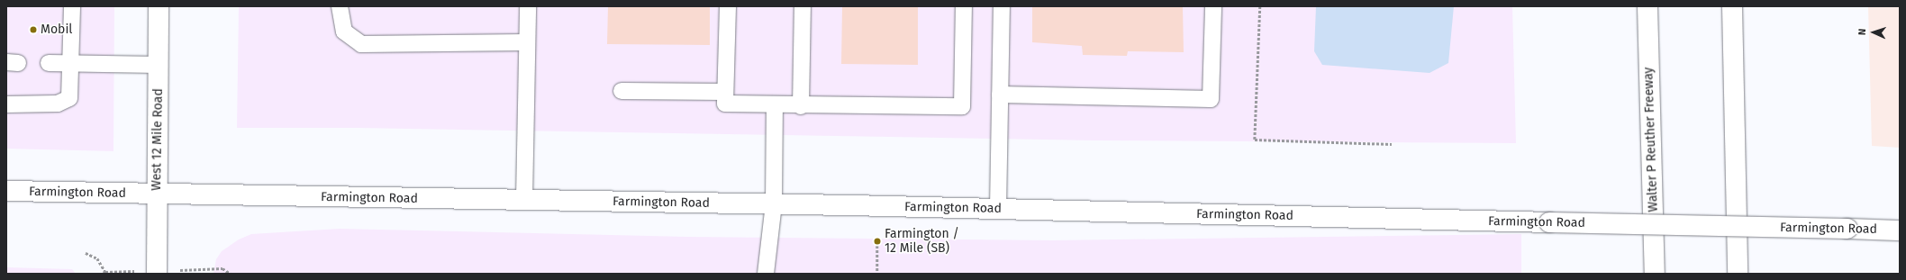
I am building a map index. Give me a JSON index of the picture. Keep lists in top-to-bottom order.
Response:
{
  "streets": {
    "main road": ["West 12 Mile Road", "Walter P Reuther Freeway", "Farmington Road"]
  },
  "crossings": [
    ["West 12 Mile Road", "Farmington Road"]
  ],
  "places": ["Mobil", "Farmington / 12 Mile (SB)"],
  "north": "left"
}
